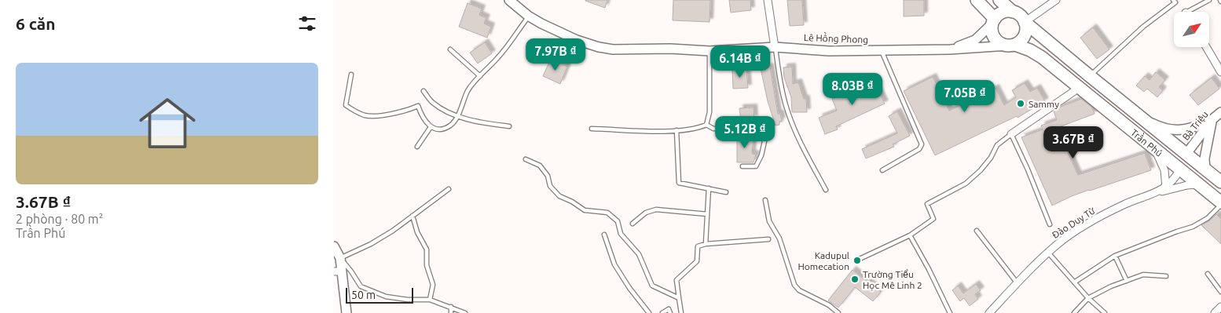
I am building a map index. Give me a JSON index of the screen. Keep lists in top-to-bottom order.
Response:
{
  "streets": {
    "main road": ["Trần Phú"],
    "street": ["Lê Hồng Phong", "Bà Triệu", "Đào Duy Từ"]
  },
  "crossings": [
    ["Lê Hồng Phong", "Trần Phú"],
    ["Bà Triệu", "Trần Phú"],
    ["Trần Phú", "Đào Duy Từ"]
  ],
  "places": ["Sammy", "Kadupul Homecation", "Trường Tiểu Học Mê Linh 2"],
  "scale_bar": "50 m",
  "north": "top right",
  "page": {
    "heading": "6 căn",
    "price": [
      "7.97B ₫",
      "6.14B ₫",
      "8.03B ₫",
      "7.05B ₫",
      "5.12B ₫",
      "3.67B ₫"
    ],
    "list": [
      {
        "name": "3.67B ₫",
        "note": "2 phòng · 80 m² · Trần Phú"
      }
    ],
    "scale": "50 m"
  }
}
